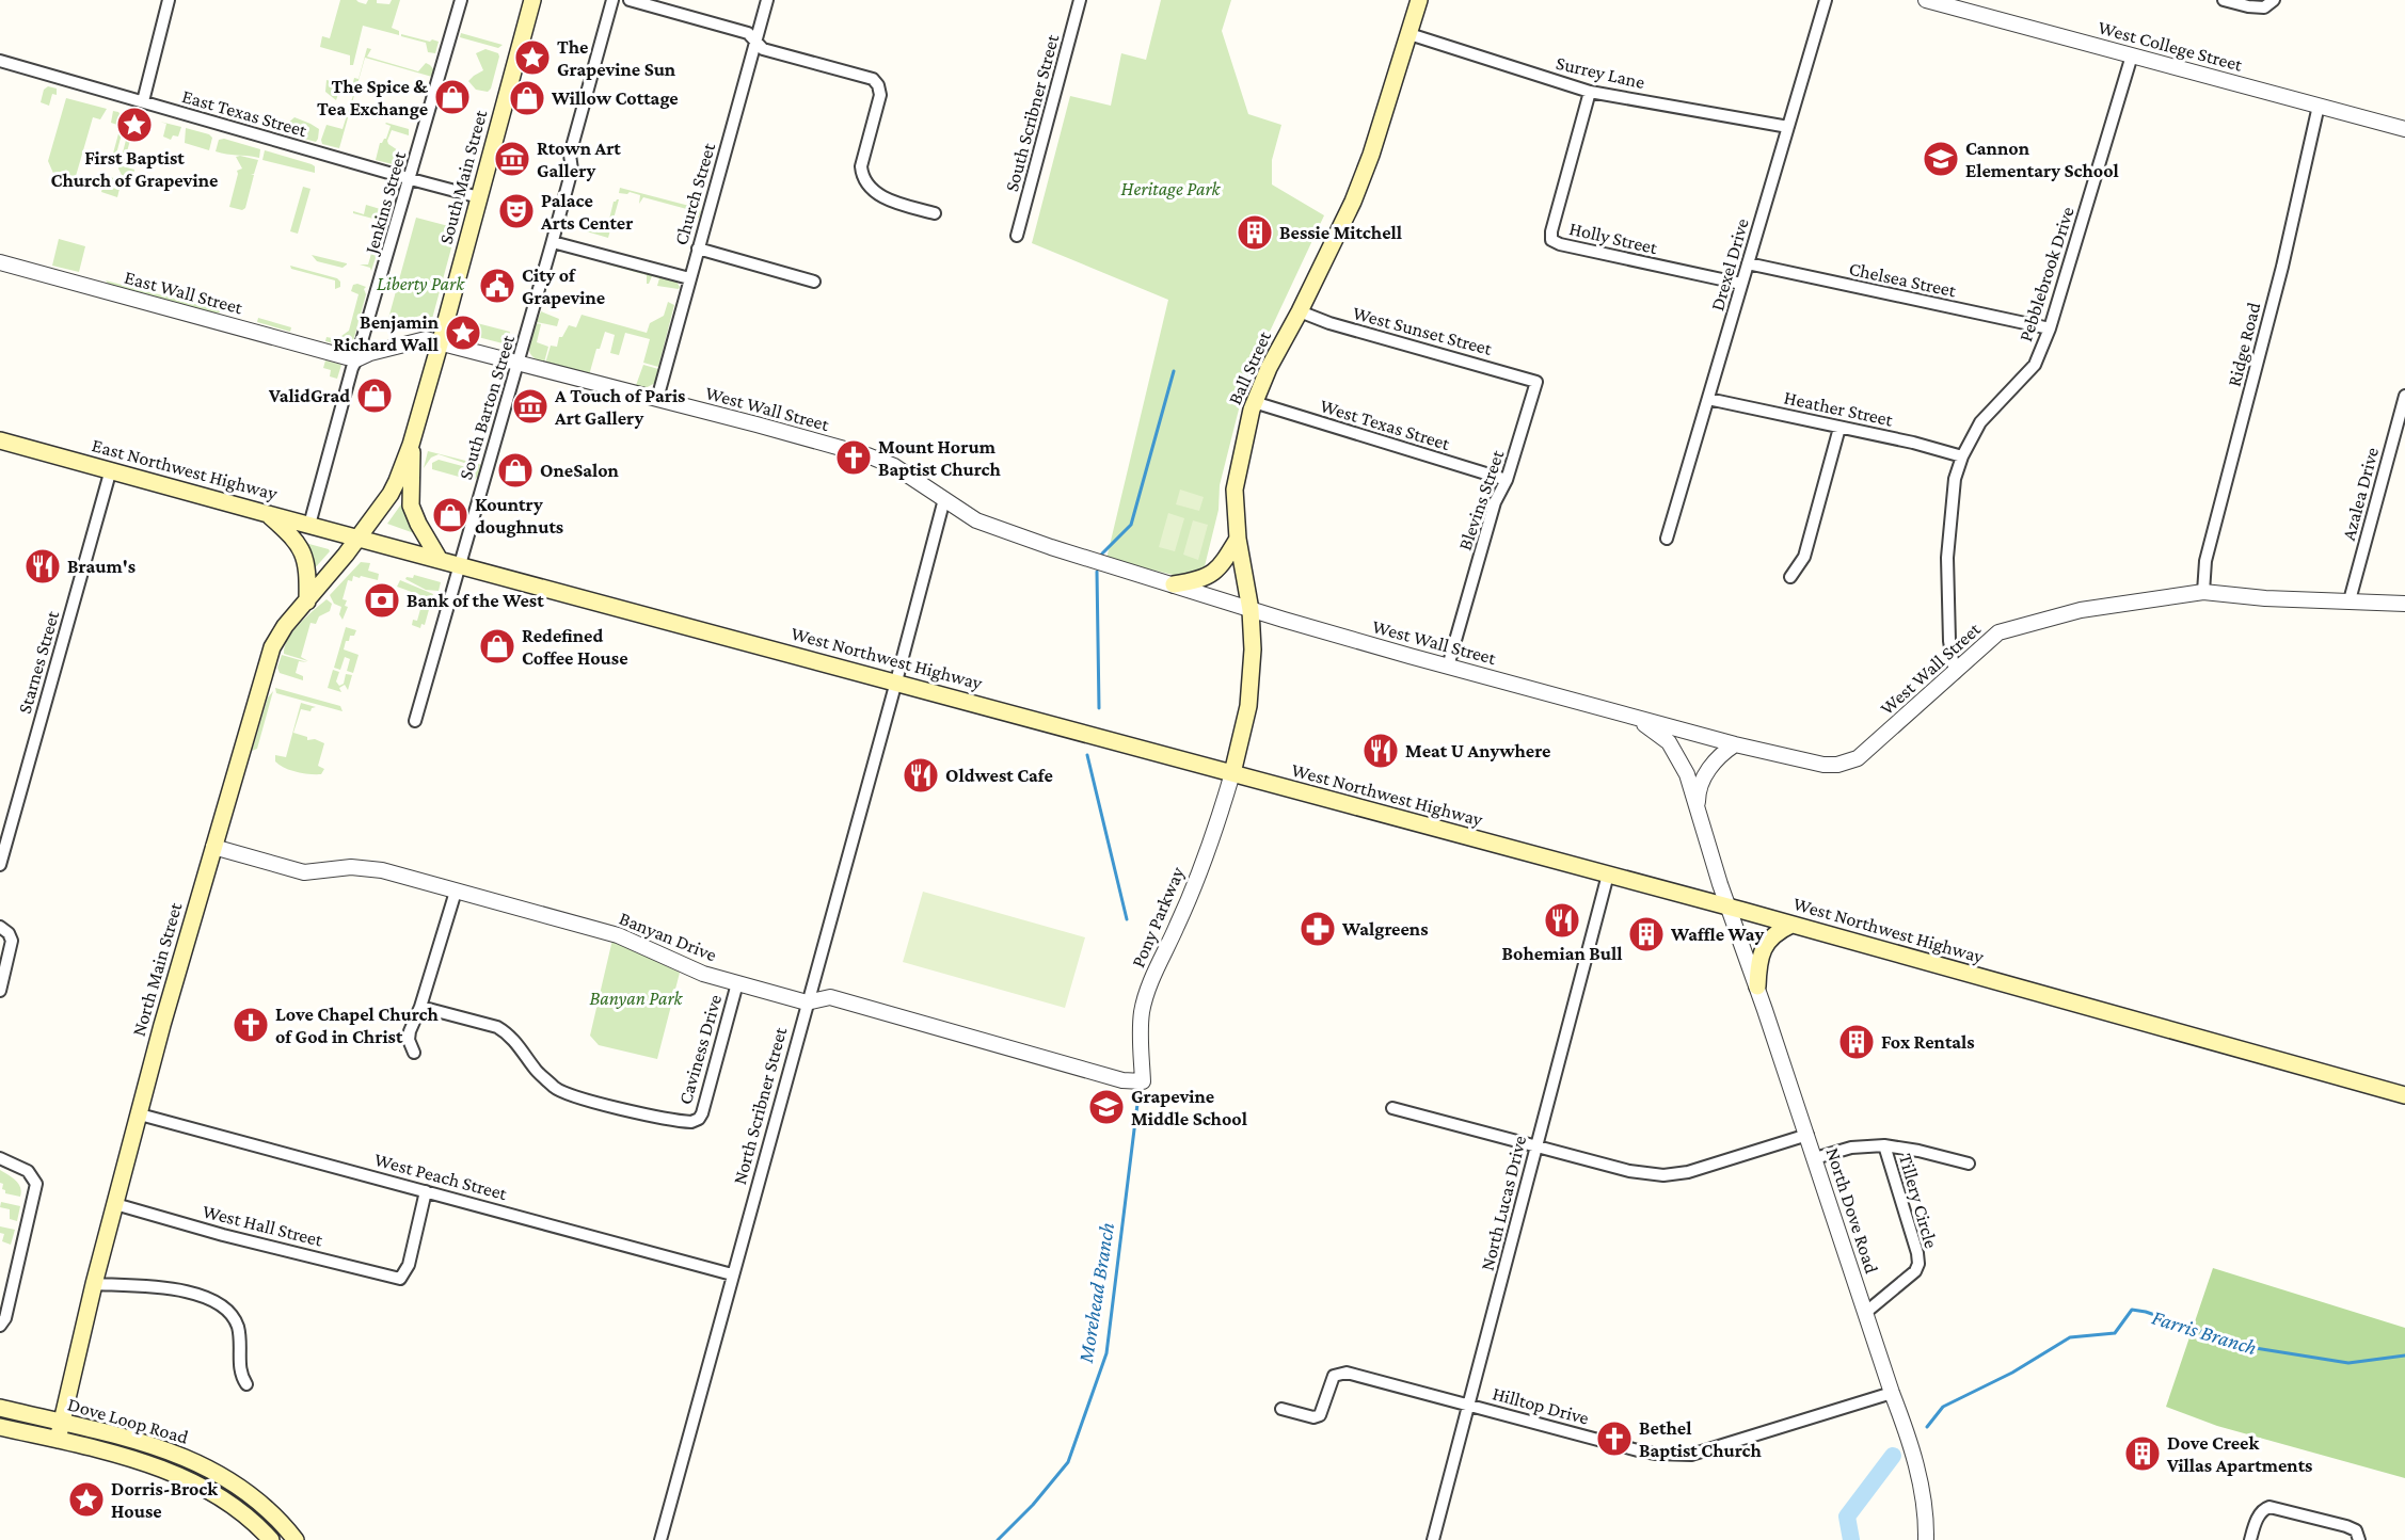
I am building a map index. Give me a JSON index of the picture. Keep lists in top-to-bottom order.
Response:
{
  "streets": {
    "main road": [
      "South Main Street",
      "Ball Street",
      "East Northwest Highway",
      "West Northwest Highway",
      "North Main Street",
      "Dove Loop Road"
    ],
    "street": [
      "West College Street",
      "Surrey Lane",
      "East Texas Street",
      "South Scribner Street",
      "Church Street",
      "Jenkins Street",
      "Holly Street",
      "Drexel Drive",
      "Pebblebrook Drive",
      "Chelsea Street",
      "East Wall Street",
      "West Sunset Street",
      "Ridge Road",
      "South Barton Street",
      "West Wall Street",
      "Heather Street",
      "West Texas Street",
      "Azalea Drive",
      "Blevins Street",
      "Starnes Street",
      "Pony Parkway",
      "Banyan Drive",
      "Caviness Drive",
      "North Scribner Street",
      "West Peach Street",
      "Tillery Circle",
      "North Lucas Drive",
      "North Dove Road",
      "West Hall Street",
      "Hilltop Drive"
    ]
  },
  "crossings": [
    ["West College Street", "Pebblebrook Drive"],
    ["West College Street", "Ridge Road"],
    ["Surrey Lane", "Holly Street"],
    ["Surrey Lane", "Drexel Drive"],
    ["Surrey Lane", "Ball Street"],
    ["East Texas Street", "South Main Street"],
    ["East Texas Street", "Jenkins Street"],
    ["South Main Street", "West Wall Street"],
    ["South Main Street", "East Northwest Highway"],
    ["South Main Street", "West Northwest Highway"],
    ["South Main Street", "North Main Street"],
    ["Church Street", "West Wall Street"],
    ["Jenkins Street", "East Wall Street"],
    ["Jenkins Street", "West Wall Street"],
    ["Jenkins Street", "East Northwest Highway"],
    ["Holly Street", "Drexel Drive"],
    ["Drexel Drive", "Chelsea Street"],
    ["Drexel Drive", "Heather Street"],
    ["Pebblebrook Drive", "Chelsea Street"],
    ["Pebblebrook Drive", "West Wall Street"],
    ["Pebblebrook Drive", "Heather Street"],
    ["East Wall Street", "West Wall Street"],
    ["West Sunset Street", "Ball Street"],
    ["West Sunset Street", "Blevins Street"],
    ["Ridge Road", "West Wall Street"],
    ["Ball Street", "West Wall Street"],
    ["Ball Street", "West Texas Street"],
    ["Ball Street", "West Northwest Highway"],
    ["Ball Street", "Pony Parkway"],
    ["South Barton Street", "West Wall Street"],
    ["South Barton Street", "West Northwest Highway"],
    ["West Wall Street", "Azalea Drive"],
    ["West Wall Street", "Blevins Street"],
    ["West Wall Street", "North Dove Road"],
    ["West Texas Street", "Blevins Street"],
    ["East Northwest Highway", "West Northwest Highway"],
    ["East Northwest Highway", "Starnes Street"],
    ["East Northwest Highway", "North Main Street"],
    ["West Northwest Highway", "Pony Parkway"],
    ["West Northwest Highway", "North Main Street"],
    ["West Northwest Highway", "North Scribner Street"],
    ["West Northwest Highway", "North Lucas Drive"],
    ["West Northwest Highway", "North Dove Road"],
    ["Pony Parkway", "Banyan Drive"],
    ["Banyan Drive", "North Main Street"],
    ["Banyan Drive", "Caviness Drive"],
    ["Banyan Drive", "North Scribner Street"],
    ["North Main Street", "West Peach Street"],
    ["North Main Street", "West Hall Street"],
    ["North Main Street", "Dove Loop Road"],
    ["North Scribner Street", "West Peach Street"],
    ["West Peach Street", "West Hall Street"],
    ["Tillery Circle", "North Dove Road"],
    ["North Lucas Drive", "Hilltop Drive"],
    ["North Dove Road", "Hilltop Drive"]
  ],
  "water": ["Morehead Branch", "Farris Branch"],
  "parks": ["Heritage Park", "Liberty Park", "Banyan Park"],
  "places": {
    "place": [
      "The Grapevine Sun",
      "First Baptist Church of Grapevine",
      "Benjamin Richard Wall",
      "Dorris-Brock House"
    ],
    "shop": [
      "The Spice & Tea Exchange",
      "Willow Cottage",
      "ValidGrad",
      "OneSalon",
      "Kountry doughnuts",
      "Redefined Coffee House"
    ],
    "museum": ["Rtown Art Gallery", "A Touch of Paris Art Gallery"],
    "school or university": ["Cannon Elementary School", "Grapevine Middle School"],
    "theatre": ["Palace Arts Center"],
    "building": [
      "Bessie Mitchell",
      "Waffle Way",
      "Fox Rentals",
      "Dove Creek Villas Apartments"
    ],
    "public building": ["City of Grapevine"],
    "church": ["Mount Horum Baptist Church", "Love Chapel Church of God in Christ", "Bethel Baptist Church"],
    "restaurant": [
      "Braum's",
      "Meat U Anywhere",
      "Oldwest Cafe",
      "Bohemian Bull"
    ],
    "bank": ["Bank of the West"],
    "pharmacy": ["Walgreens"]
  }
}
